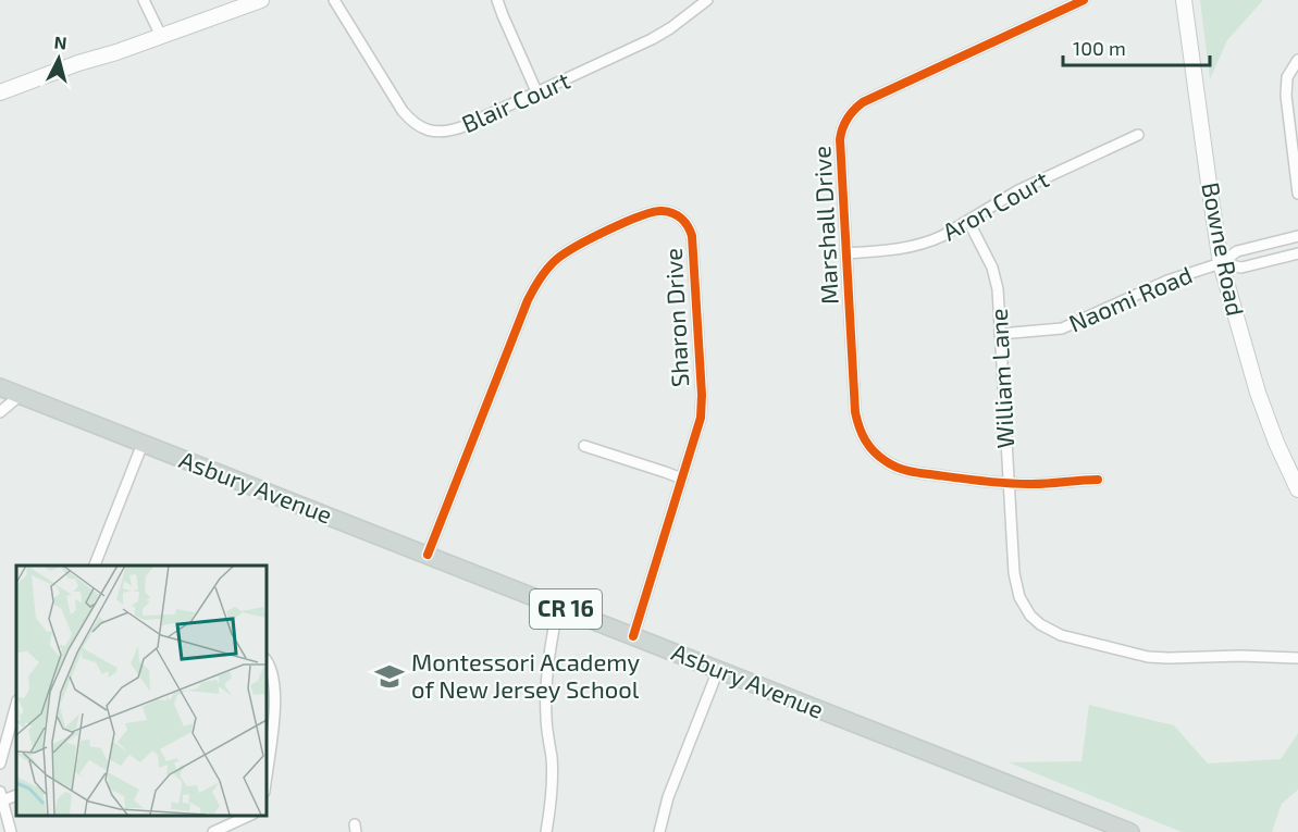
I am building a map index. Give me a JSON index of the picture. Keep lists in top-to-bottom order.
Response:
{
  "streets": {
    "main road": ["Asbury Avenue", "CR 16"],
    "street": [
      "Blair Court",
      "Aron Court",
      "Marshall Drive",
      "Bowne Road",
      "Naomi Road",
      "Sharon Drive",
      "William Lane"
    ]
  },
  "crossings": [
    ["Aron Court", "Marshall Drive"],
    ["Aron Court", "William Lane"],
    ["Marshall Drive", "William Lane"],
    ["Bowne Road", "Naomi Road"],
    ["Naomi Road", "William Lane"],
    ["Sharon Drive", "Asbury Avenue"]
  ],
  "places": {
    "school or university": ["Montessori Academy of New Jersey School"]
  },
  "scale_bar": "100 m",
  "north": "top"
}
